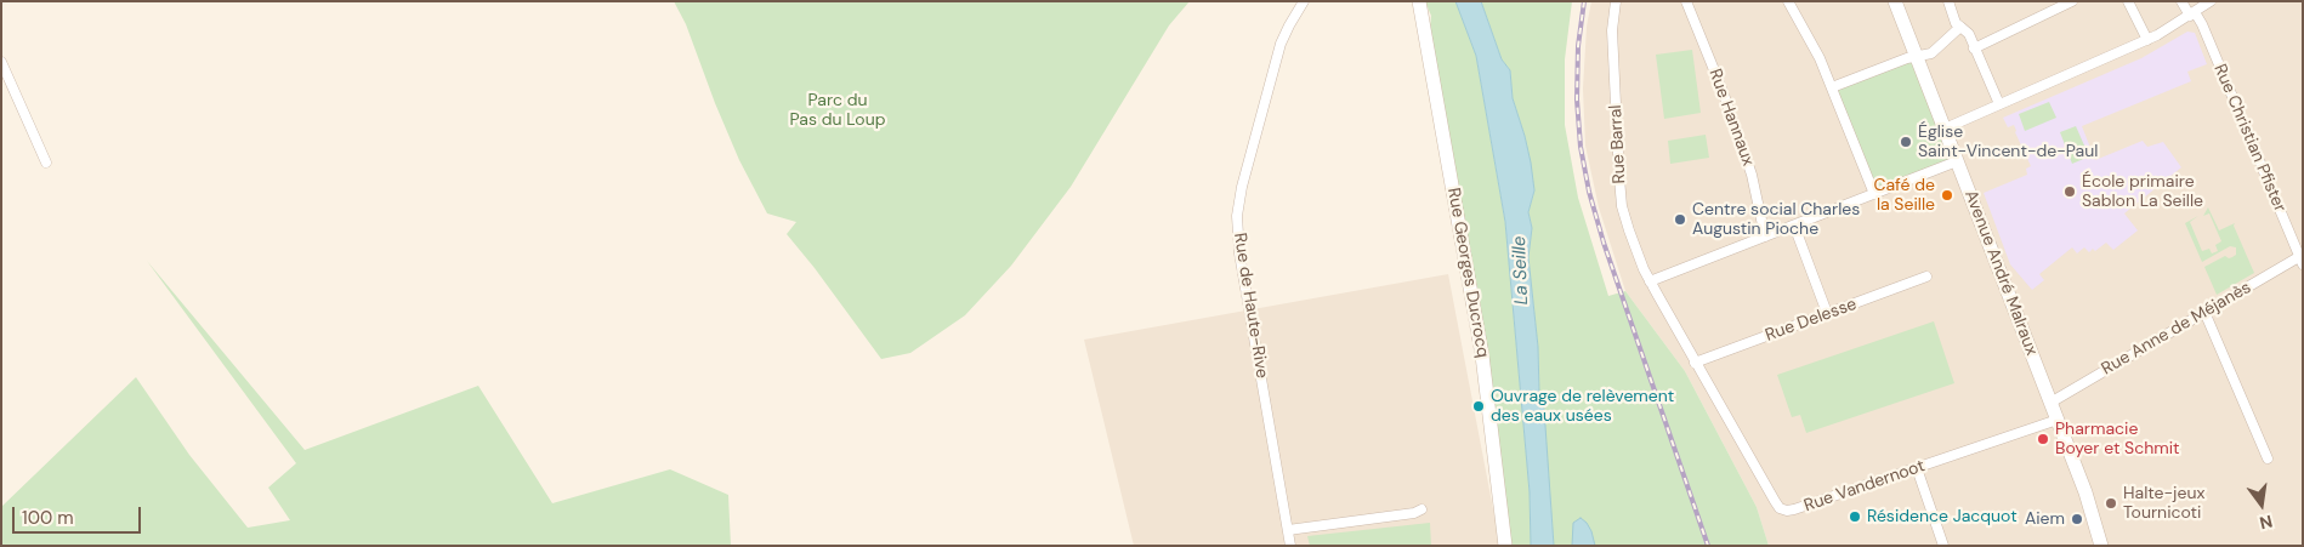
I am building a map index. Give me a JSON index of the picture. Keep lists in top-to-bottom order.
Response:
{
  "streets": {
    "main road": ["Rue Georges Ducrocq", "Avenue André Malraux"],
    "street": [
      "Rue Hannaux",
      "Rue Christian Pfister",
      "Rue Barral",
      "Rue de Haute-Rive",
      "Rue Delesse",
      "Rue Anne de Méjanès",
      "Rue Vandernoot"
    ]
  },
  "crossings": [
    ["Rue Christian Pfister", "Rue Anne de Méjanès"],
    ["Rue Barral", "Rue Vandernoot"],
    ["Avenue André Malraux", "Rue Anne de Méjanès"],
    ["Avenue André Malraux", "Rue Vandernoot"],
    ["Rue Delesse", "Rue Vandernoot"]
  ],
  "water": ["La Seille"],
  "parks": ["Parc du Pas du Loup"],
  "places": [
    "Église Saint-Vincent-de-Paul",
    "École primaire Sablon La Seille",
    "Café de la Seille",
    "Centre social Charles Augustin Pioche",
    "Ouvrage de relèvement des eaux usées",
    "Pharmacie Boyer et Schmit",
    "Halte-jeux Tournicoti",
    "Résidence Jacquot",
    "Aiem"
  ],
  "scale_bar": "100 m",
  "north": "bottom"
}
